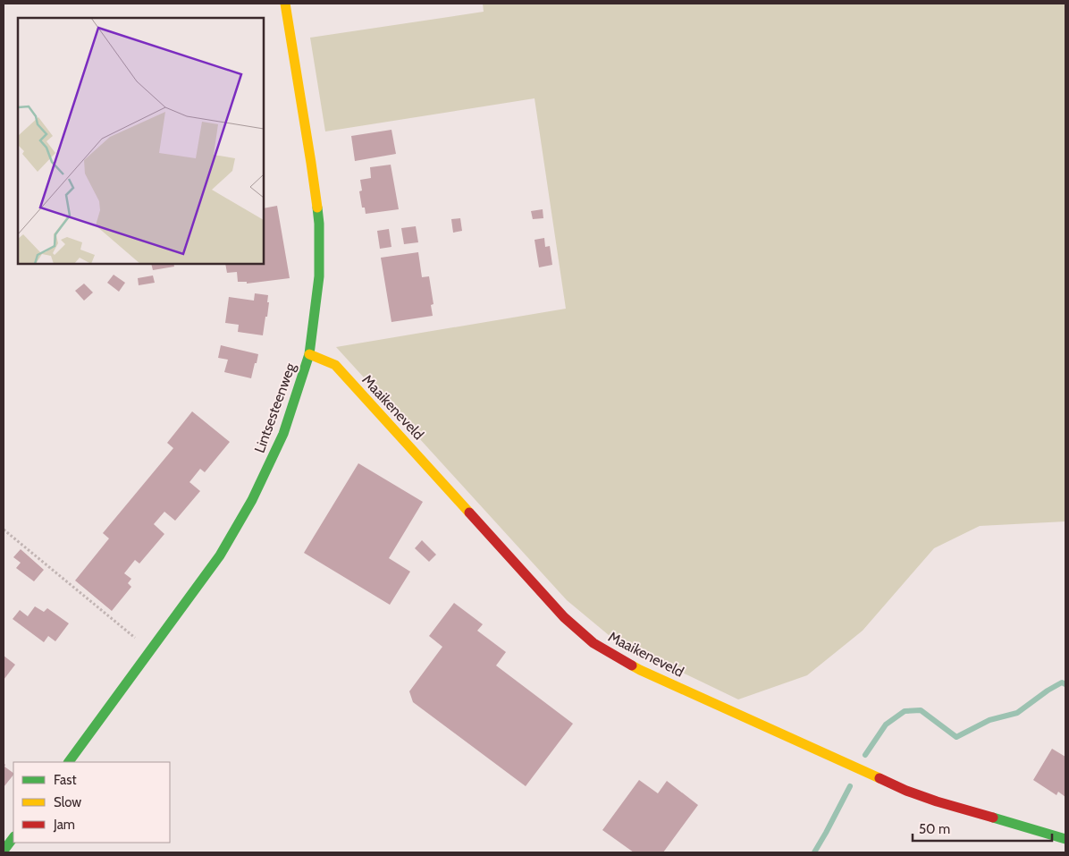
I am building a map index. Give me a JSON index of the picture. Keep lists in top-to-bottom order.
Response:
{
  "streets": {
    "street": ["Maaikeneveld", "Lintsesteenweg"]
  },
  "crossings": [
    ["Maaikeneveld", "Lintsesteenweg"]
  ],
  "legend": ["Fast", "Slow", "Jam"],
  "scale_bar": "50 m"
}
